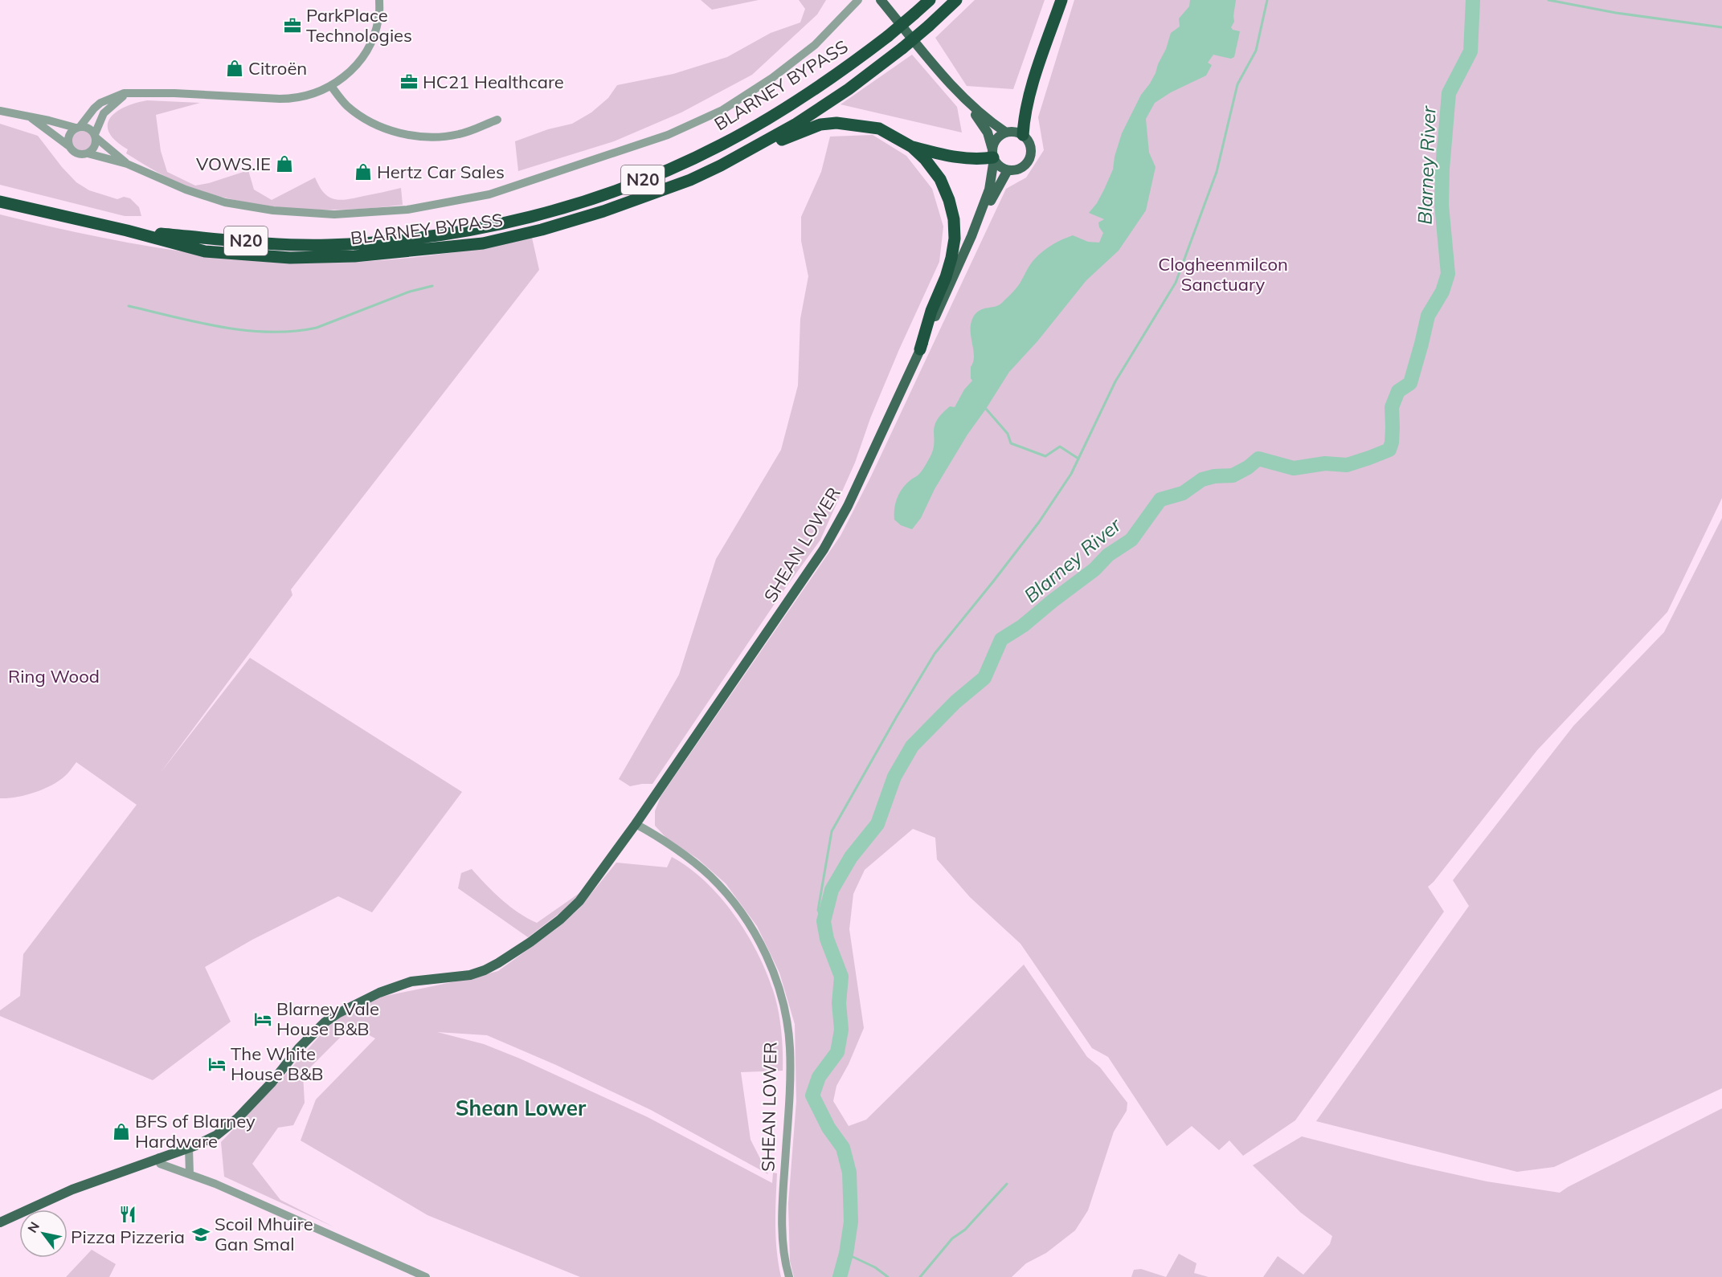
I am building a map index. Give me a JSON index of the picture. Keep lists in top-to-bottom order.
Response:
{
  "streets": {
    "highway": ["BLARNEY BYPASS", "N20"],
    "main road": ["SHEAN LOWER"]
  },
  "districts": ["Shean Lower"],
  "water": ["Blarney River"],
  "parks": ["Clogheenmilcon Sanctuary", "Ring Wood"],
  "places": {
    "office": ["ParkPlace Technologies", "HC21 Healthcare"],
    "shop": [
      "Citroën",
      "VOWS.IE",
      "Hertz Car Sales",
      "BFS of Blarney Hardware"
    ],
    "hotel": ["Blarney Vale House B&B", "The White House B&B"],
    "restaurant": ["Pizza Pizzeria"],
    "school or university": ["Scoil Mhuire Gan Smal"]
  },
  "north": "top left"
}
